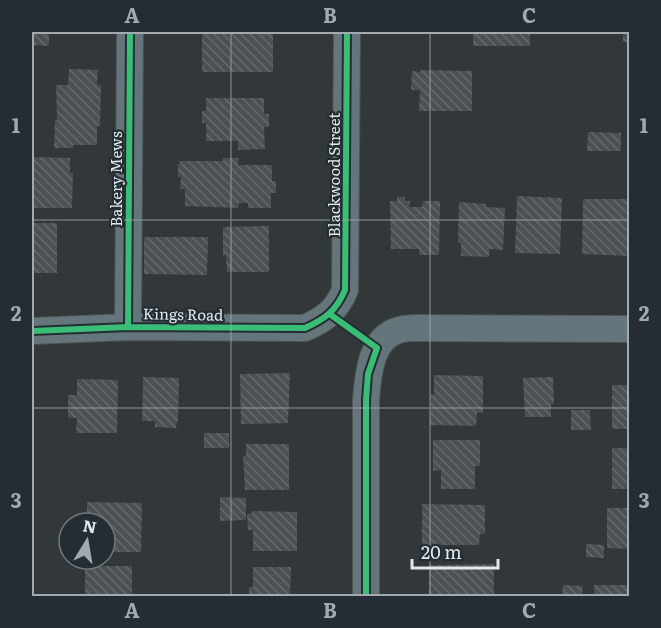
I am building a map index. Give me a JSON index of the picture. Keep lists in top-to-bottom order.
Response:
{
  "streets": {
    "street": ["Blackwood Street", "Bakery Mews", "Kings Road"]
  },
  "crossings": [
    ["Blackwood Street", "Kings Road"],
    ["Bakery Mews", "Kings Road"]
  ],
  "scale_bar": "20 m",
  "north": "top",
  "grid": {
    "columns": ["A", "B", "C"],
    "rows": ["1", "2", "3"]
  }
}
